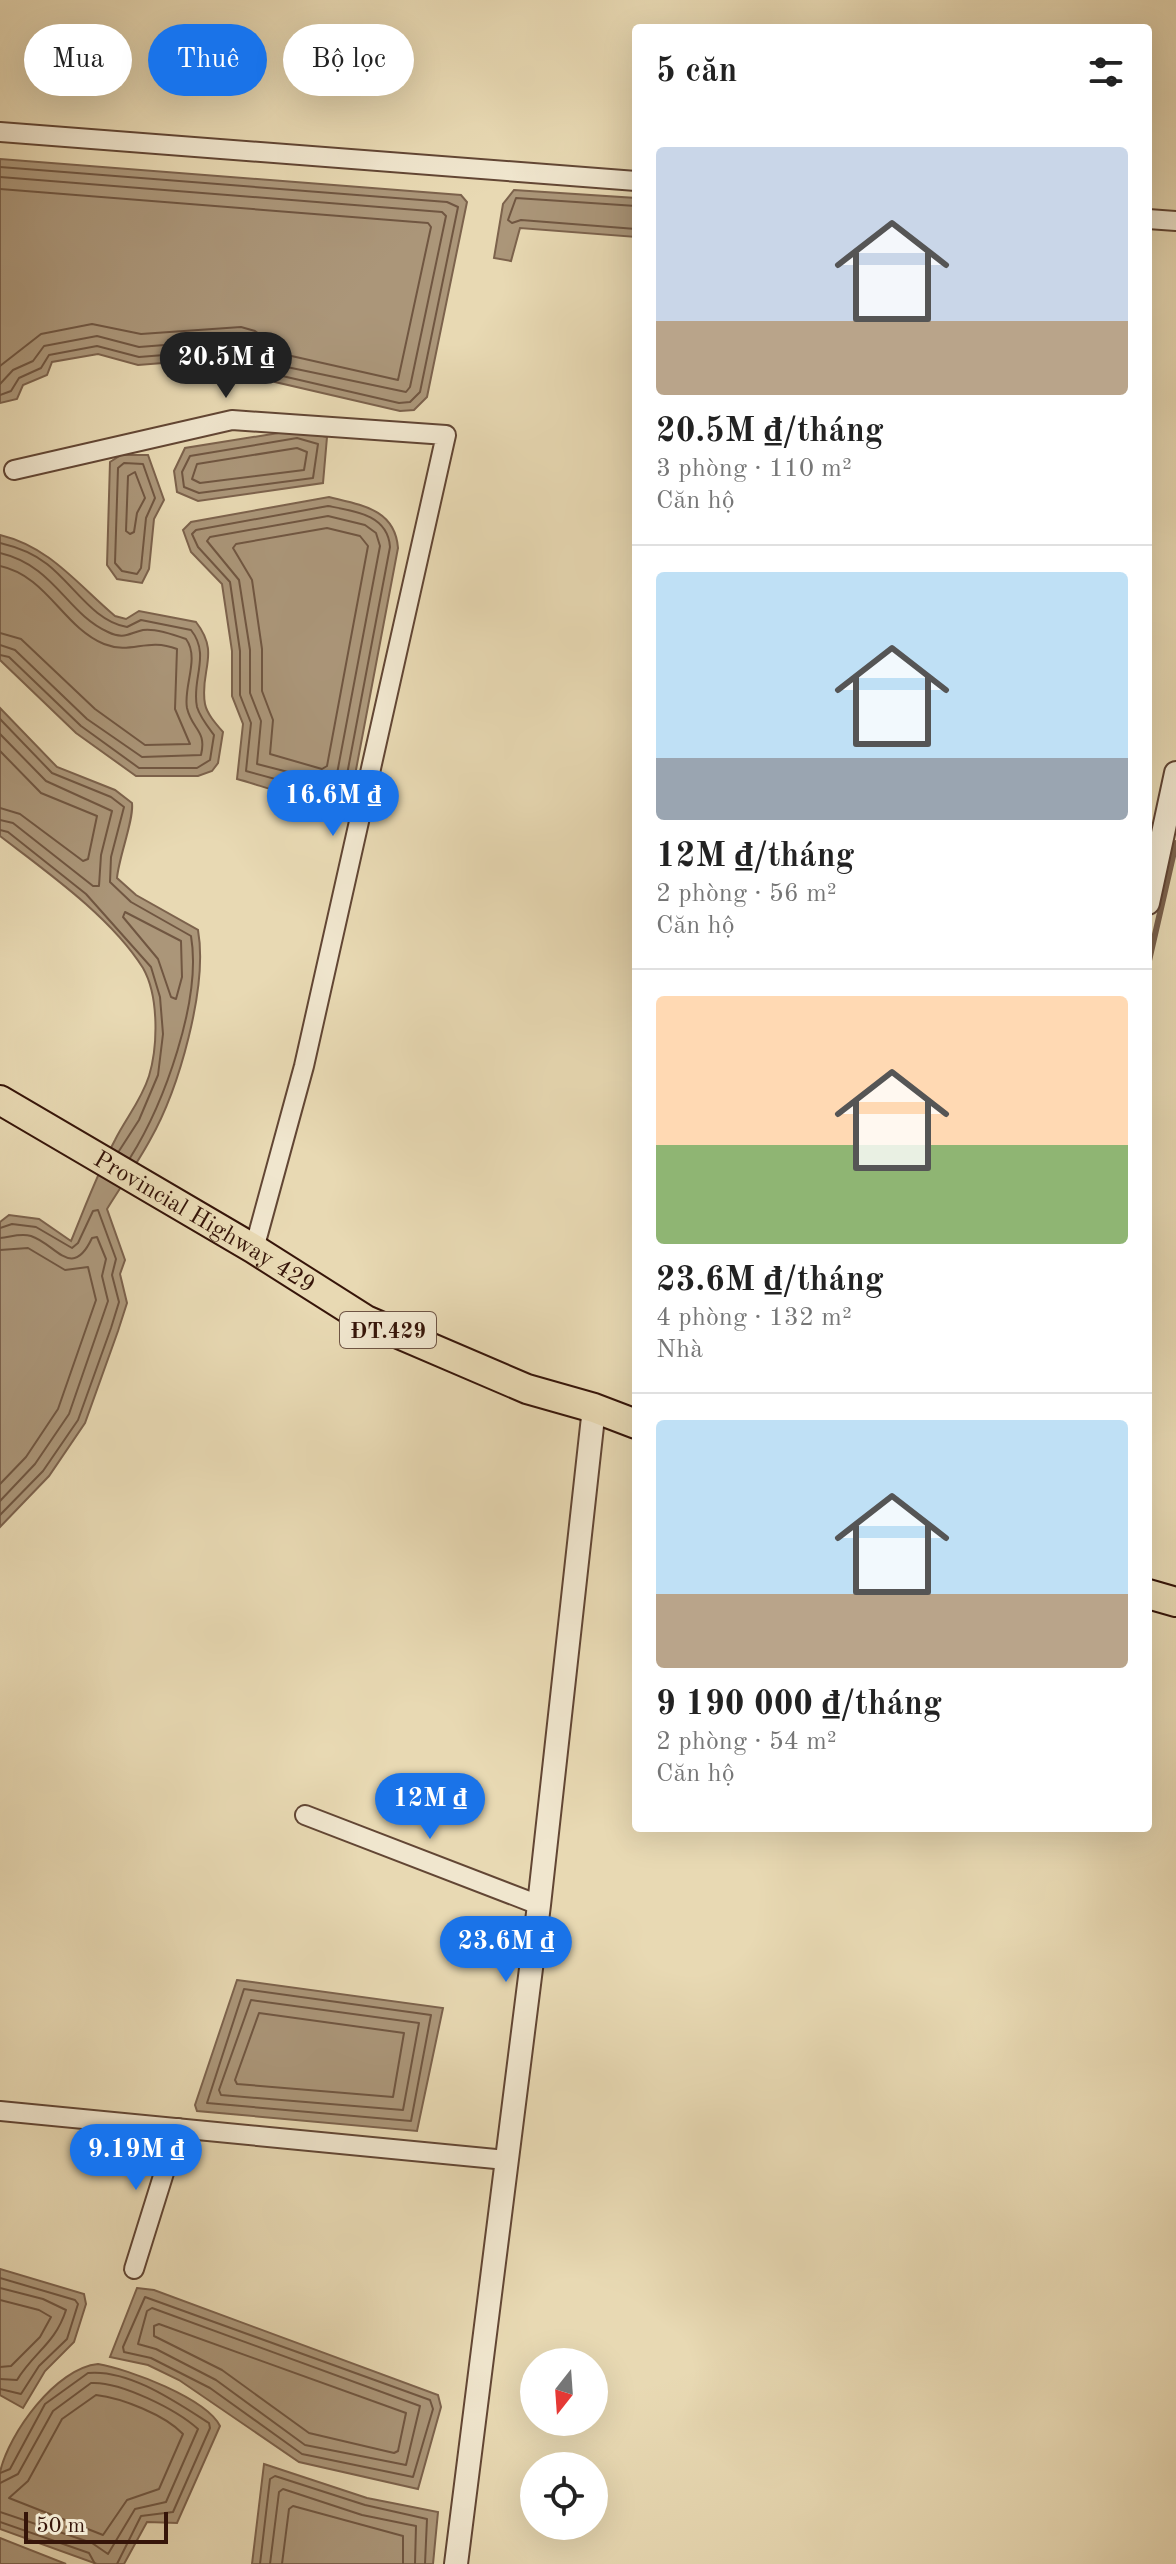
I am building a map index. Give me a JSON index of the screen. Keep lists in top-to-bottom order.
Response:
{
  "streets": {
    "main road": ["Provincial Highway 429", "ĐT.429"]
  },
  "scale_bar": "50 m",
  "north": "bottom",
  "page": {
    "chip": ["Mua", "Thuê", "Bộ lọc"],
    "heading": "5 căn",
    "list": [
      {
        "name": "20.5M ₫/tháng",
        "note": "3 phòng · 110 m² · Căn hộ"
      },
      {
        "name": "12M ₫/tháng",
        "note": "2 phòng · 56 m² · Căn hộ"
      },
      {
        "name": "23.6M ₫/tháng",
        "note": "4 phòng · 132 m² · Nhà"
      },
      {
        "name": "9 190 000 ₫/tháng",
        "note": "2 phòng · 54 m² · Căn hộ"
      }
    ],
    "price": [
      "20.5M ₫",
      "16.6M ₫",
      "12M ₫",
      "23.6M ₫",
      "9.19M ₫"
    ],
    "scale": "50 m"
  }
}
